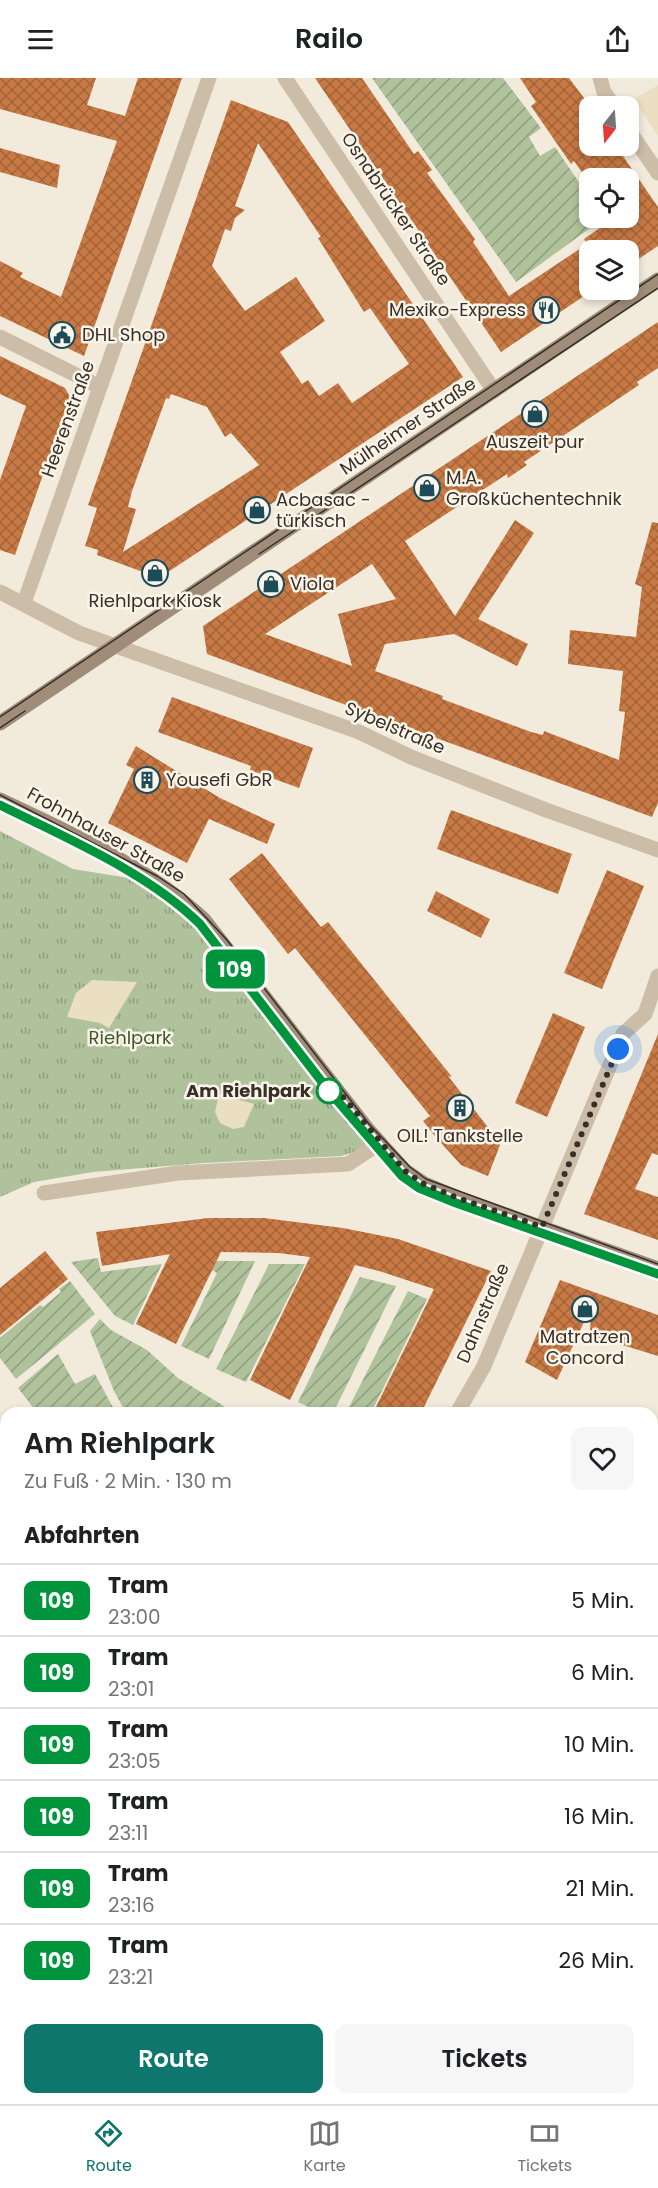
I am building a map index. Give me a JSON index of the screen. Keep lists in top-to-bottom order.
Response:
{
  "streets": {
    "main road": ["Mülheimer Straße", "Frohnhauser Straße"],
    "street": [
      "Osnabrücker Straße",
      "Heerenstraße",
      "Sybelstraße",
      "Dahnstraße"
    ]
  },
  "crossings": [
    ["Osnabrücker Straße", "Mülheimer Straße"],
    ["Heerenstraße", "Sybelstraße"],
    ["Mülheimer Straße", "Sybelstraße"],
    ["Frohnhauser Straße", "Dahnstraße"]
  ],
  "parks": ["Riehlpark"],
  "places": {
    "restaurant": ["Mexiko-Express"],
    "public building": ["DHL Shop"],
    "shop": [
      "Auszeit pur",
      "M.A. Großküchentechnik",
      "Acbasac - türkisch",
      "Riehlpark Kiosk",
      "Viola",
      "Matratzen Concord"
    ],
    "building": ["Yousefi GbR", "OIL! Tankstelle"],
    "other": ["Am Riehlpark"]
  },
  "lines": ["tram line 109"],
  "north": "bottom",
  "page": {
    "header": "Railo",
    "on_map": "109",
    "heading": [
      ["Am Riehlpark", "Zu Fuß · 2 Min. · 130 m"],
      "Abfahrten"
    ],
    "list": [
      {
        "mark": "109",
        "name": "Tram",
        "note": "23:00",
        "value": "5 Min."
      },
      {
        "mark": "109",
        "name": "Tram",
        "note": "23:01",
        "value": "6 Min."
      },
      {
        "mark": "109",
        "name": "Tram",
        "note": "23:05",
        "value": "10 Min."
      },
      {
        "mark": "109",
        "name": "Tram",
        "note": "23:11",
        "value": "16 Min."
      },
      {
        "mark": "109",
        "name": "Tram",
        "note": "23:16",
        "value": "21 Min."
      },
      {
        "mark": "109",
        "name": "Tram",
        "note": "23:21",
        "value": "26 Min."
      }
    ],
    "buttons": ["Route", "Tickets"],
    "tabs": ["Route", "Karte", "Tickets"]
  }
}
